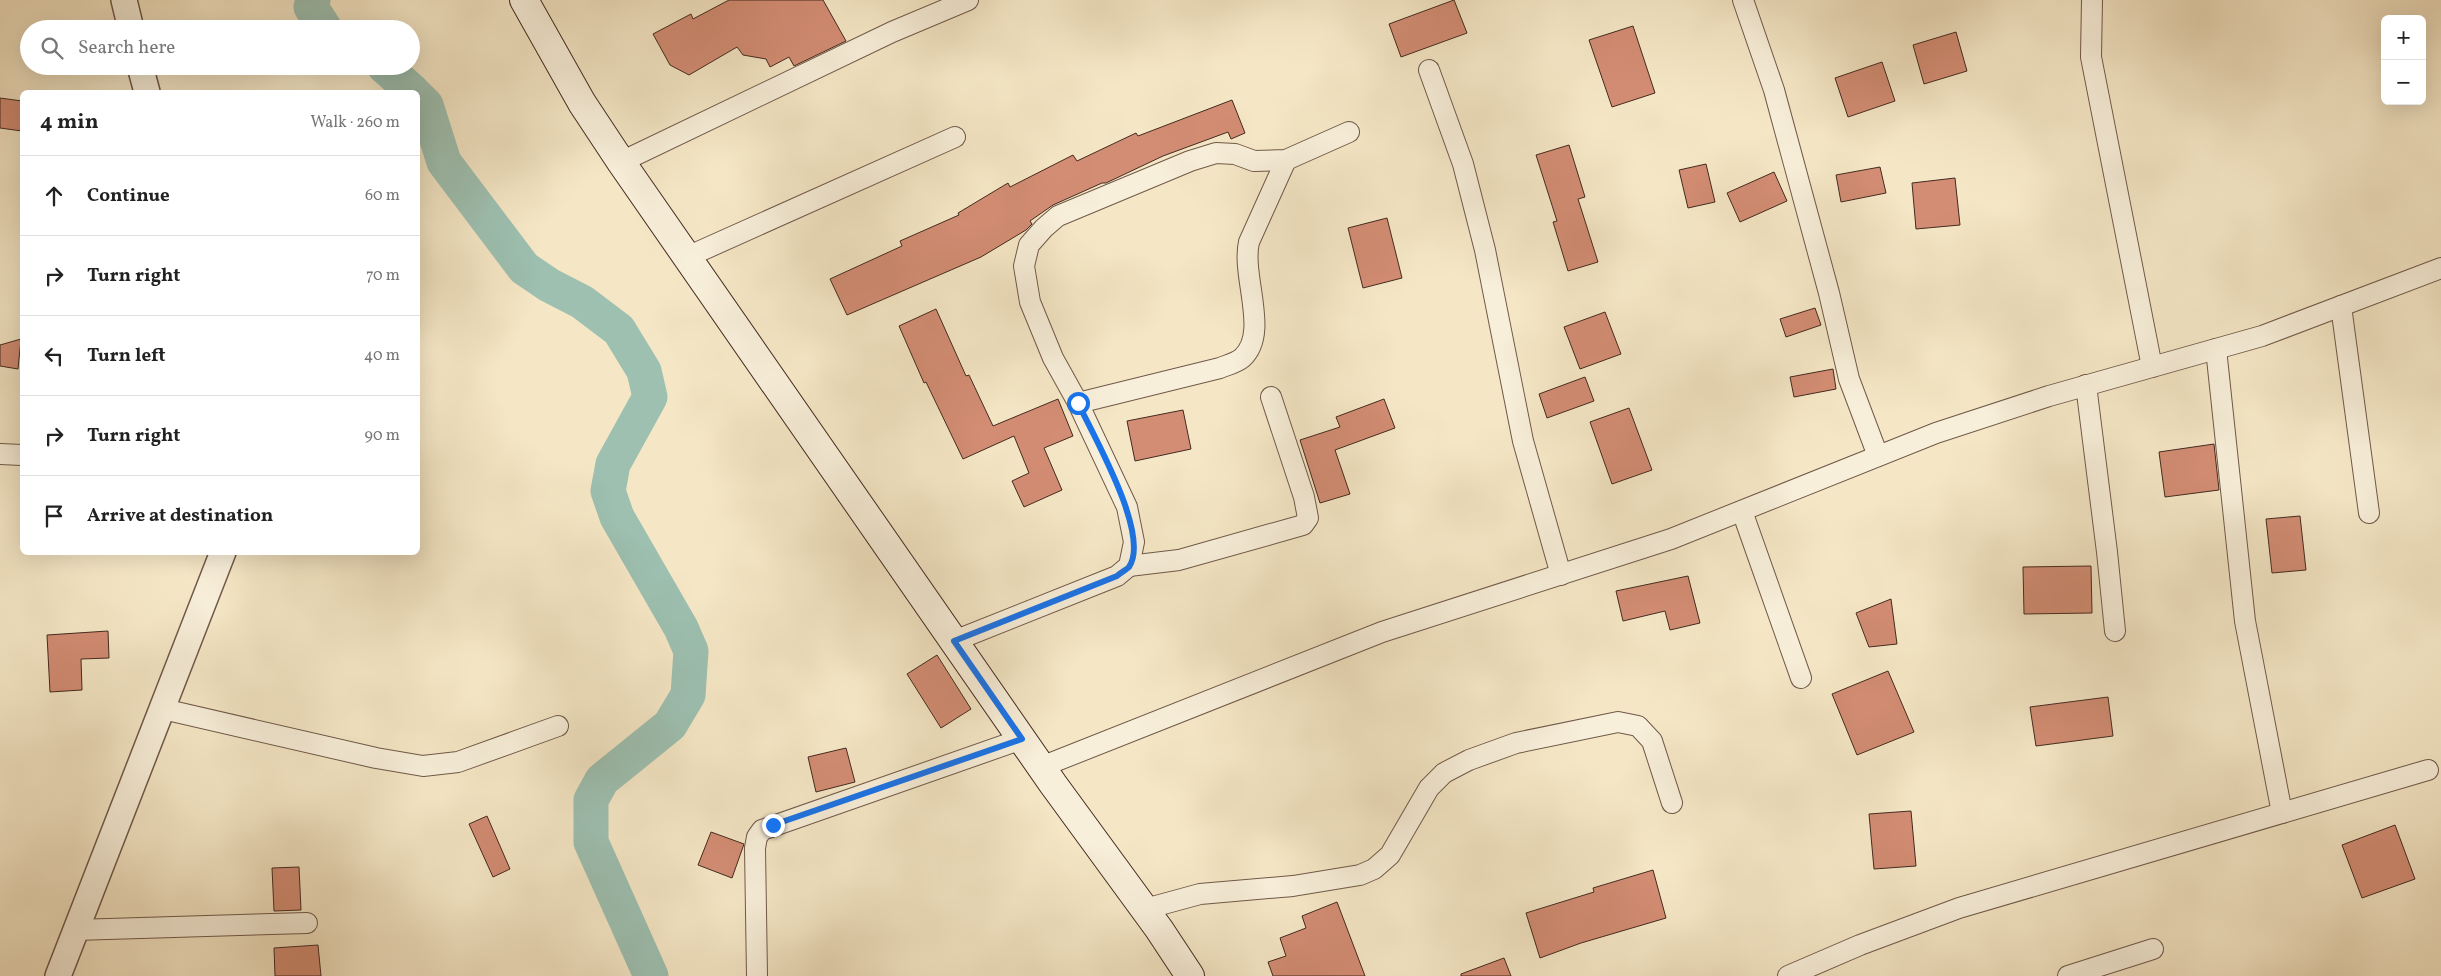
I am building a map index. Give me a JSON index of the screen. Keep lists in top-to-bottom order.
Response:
{
  "page": {
    "map_buttons": ["+", "−"],
    "search": "Search here",
    "heading": ["4 min", "Walk · 260 m"],
    "list": [
      ["Continue", "60 m"],
      ["Turn right", "70 m"],
      ["Turn left", "40 m"],
      ["Turn right", "90 m"],
      "Arrive at destination"
    ]
  }
}
